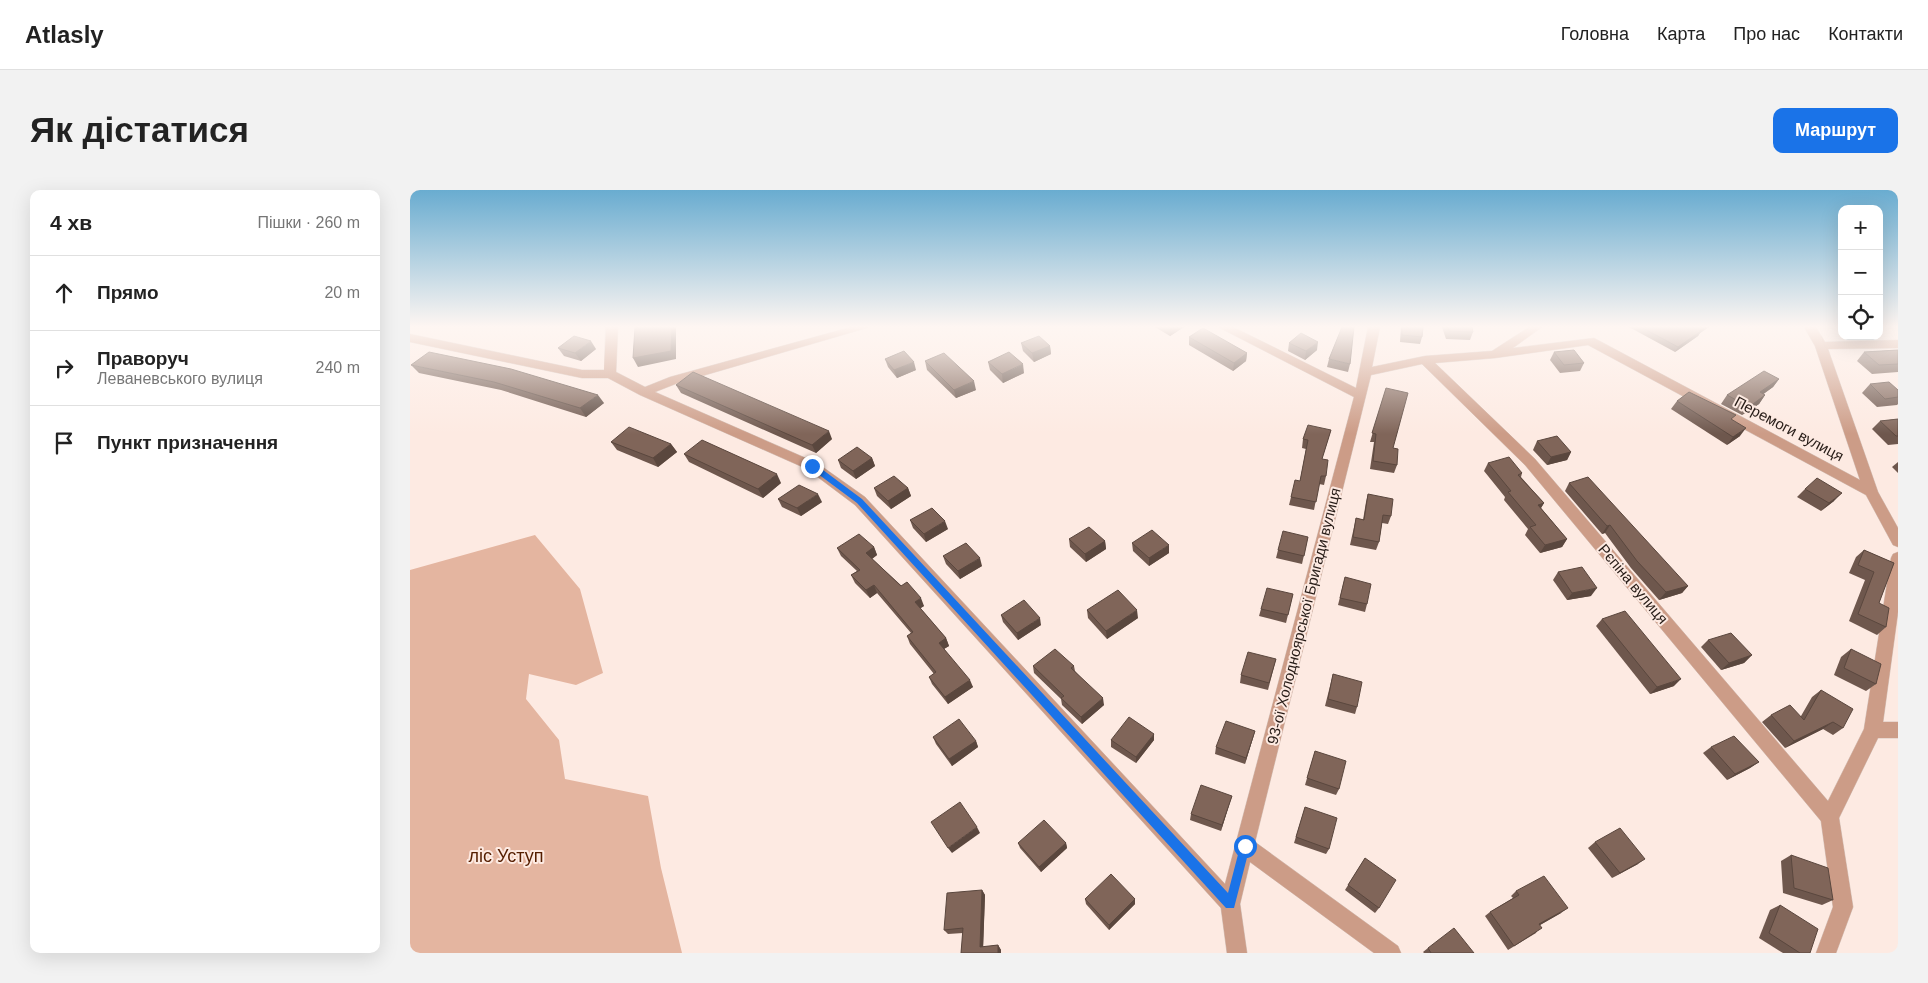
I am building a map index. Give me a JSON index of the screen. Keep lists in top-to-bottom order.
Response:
{
  "streets": {
    "street": ["Перемоги вулиця", "Рєпіна вулиця", "93-ої Холодноярської Бригади вулиця"]
  },
  "crossings": [
    ["Перемоги вулиця", "93-ої Холодноярської Бригади вулиця"]
  ],
  "parks": ["ліс Уступ"],
  "page": {
    "header": "Atlasly",
    "nav": [
      "Головна",
      "Карта",
      "Про нас",
      "Контакти"
    ],
    "buttons": "Маршрут",
    "title": "Як дістатися",
    "heading": ["4 хв", "Пішки · 260 m"],
    "map_buttons": ["+", "−"],
    "list": [
      ["Прямо", "20 m"],
      ["Праворуч", "Леваневського вулиця", "240 m"],
      "Пункт призначення"
    ]
  }
}
